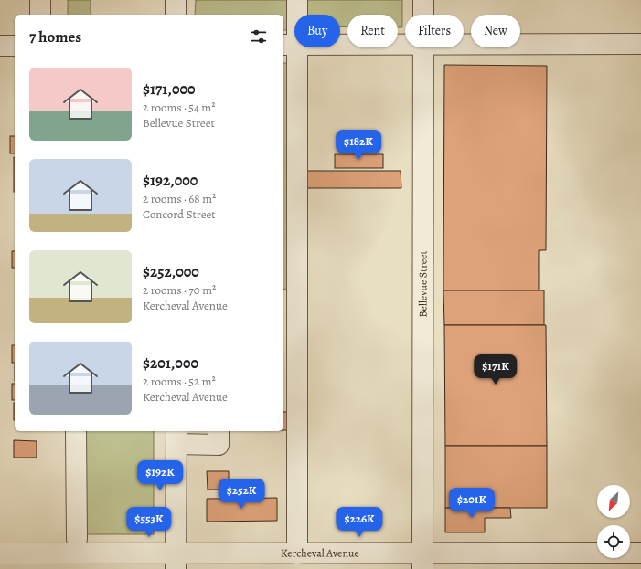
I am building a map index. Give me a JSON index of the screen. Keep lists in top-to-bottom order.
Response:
{
  "streets": {
    "street": ["Bellevue Street", "Kercheval Avenue"]
  },
  "crossings": [
    ["Bellevue Street", "Kercheval Avenue"]
  ],
  "north": "bottom left",
  "page": {
    "chip": [
      "Buy",
      "Rent",
      "Filters",
      "New"
    ],
    "heading": "7 homes",
    "list": [
      {
        "name": "$171,000",
        "note": "2 rooms · 54 m² · Bellevue Street"
      },
      {
        "name": "$192,000",
        "note": "2 rooms · 68 m² · Concord Street"
      },
      {
        "name": "$252,000",
        "note": "2 rooms · 70 m² · Kercheval Avenue"
      },
      {
        "name": "$201,000",
        "note": "2 rooms · 52 m² · Kercheval Avenue"
      }
    ],
    "price": [
      "$182K",
      "$171K",
      "$192K",
      "$252K",
      "$201K",
      "$553K",
      "$226K"
    ]
  }
}
